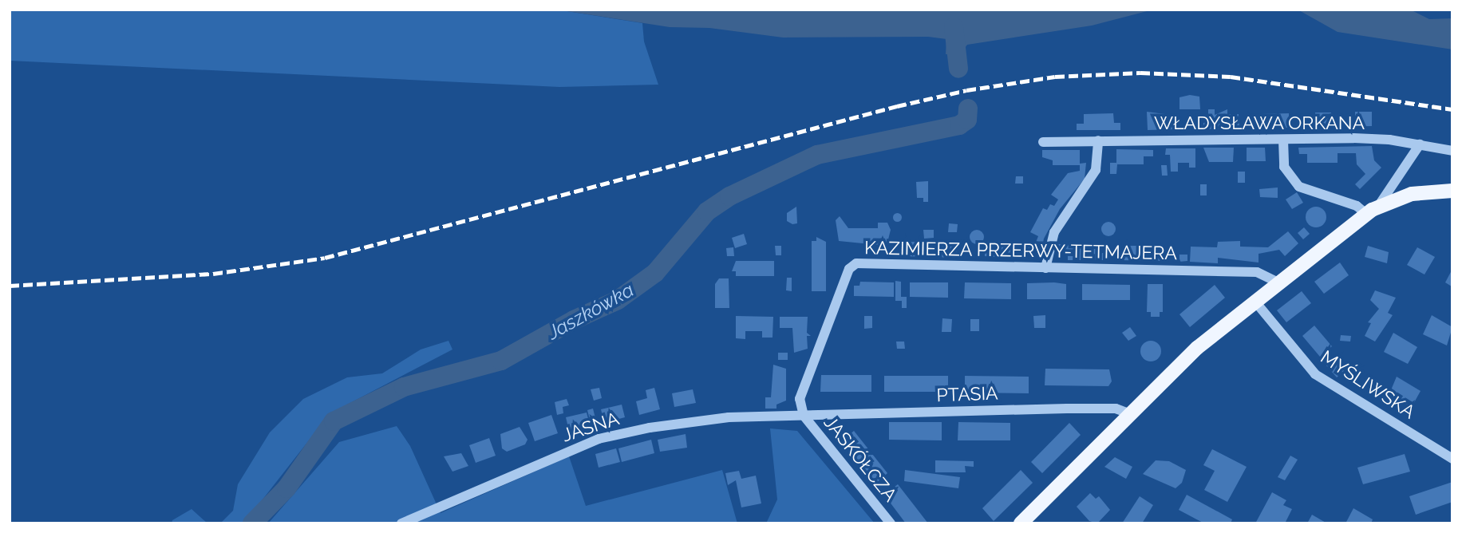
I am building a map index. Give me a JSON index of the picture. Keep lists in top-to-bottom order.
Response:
{
  "streets": {
    "street": [
      "WŁADYSŁAWA ORKANA",
      "KAZIMIERZA PRZERWY-TETMAJERA",
      "MYŚLIWSKA",
      "PTASIA",
      "JASNA",
      "JASKÓŁCZA"
    ]
  },
  "crossings": [
    ["KAZIMIERZA PRZERWY-TETMAJERA", "PTASIA"],
    ["KAZIMIERZA PRZERWY-TETMAJERA", "JASNA"],
    ["KAZIMIERZA PRZERWY-TETMAJERA", "JASKÓŁCZA"],
    ["PTASIA", "JASNA"],
    ["PTASIA", "JASKÓŁCZA"],
    ["JASNA", "JASKÓŁCZA"]
  ],
  "water": ["Jaszkówka"]
}
